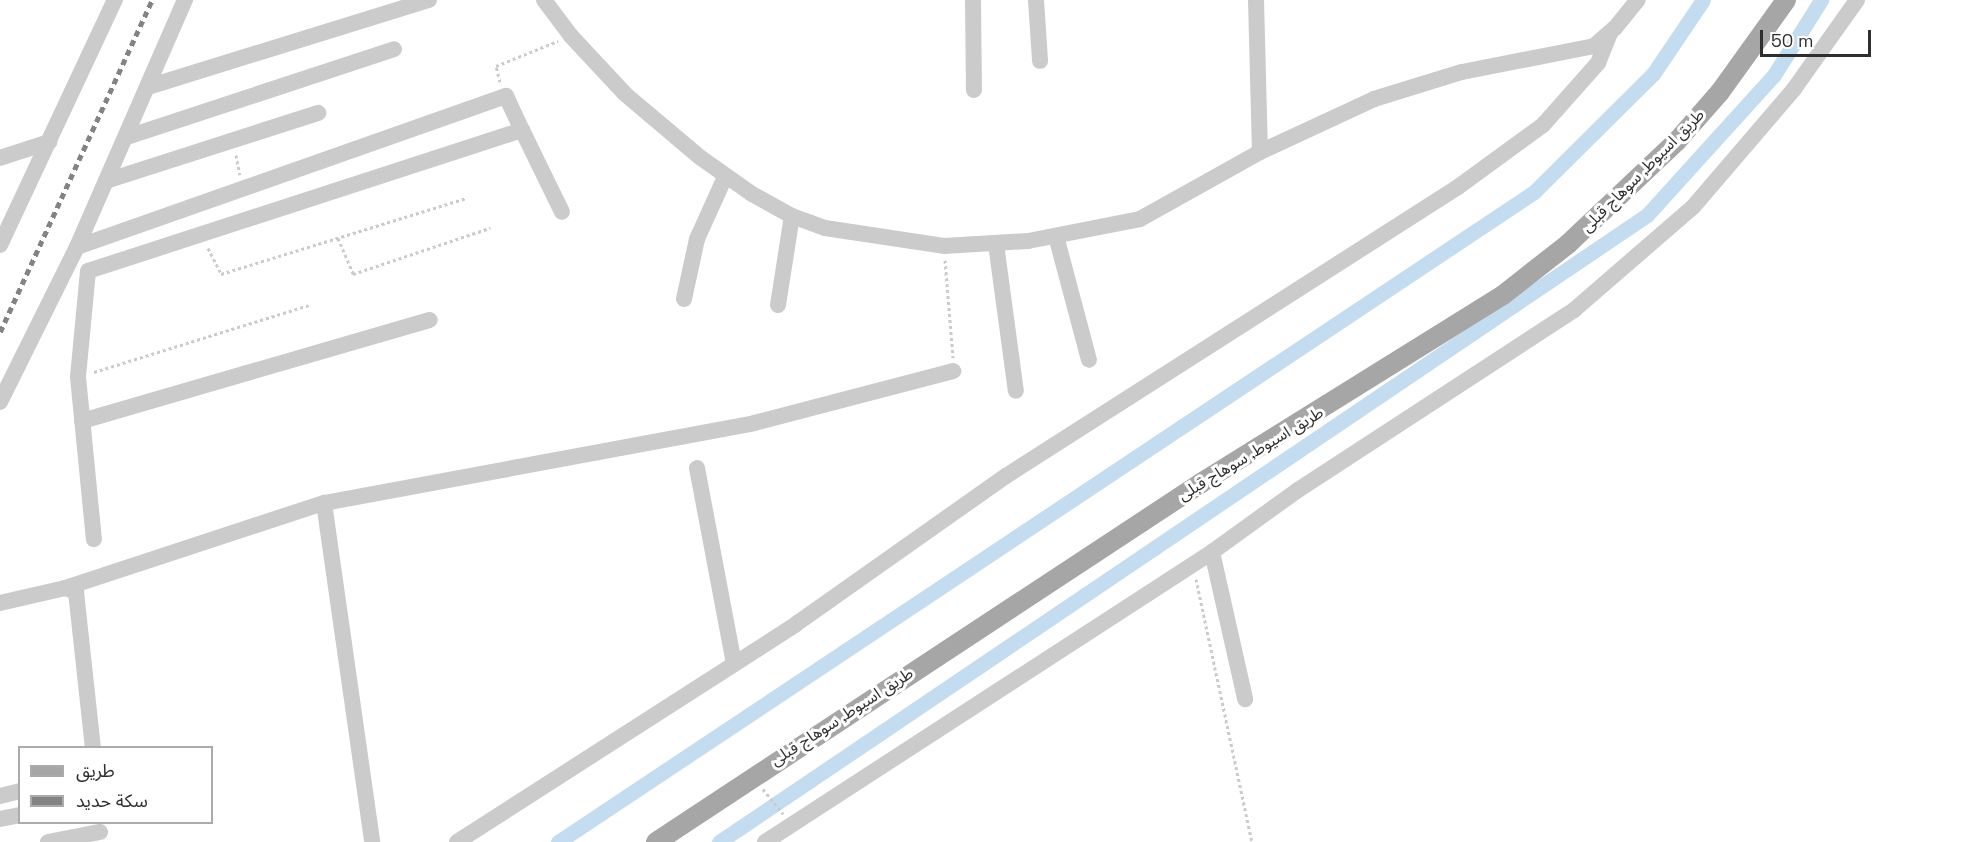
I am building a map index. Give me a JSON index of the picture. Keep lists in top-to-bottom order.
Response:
{
  "streets": {
    "main road": ["طريق اسيوط, سوهاج قبلى"]
  },
  "legend": ["طريق", "سكة حديد"],
  "scale_bar": "50 m"
}
